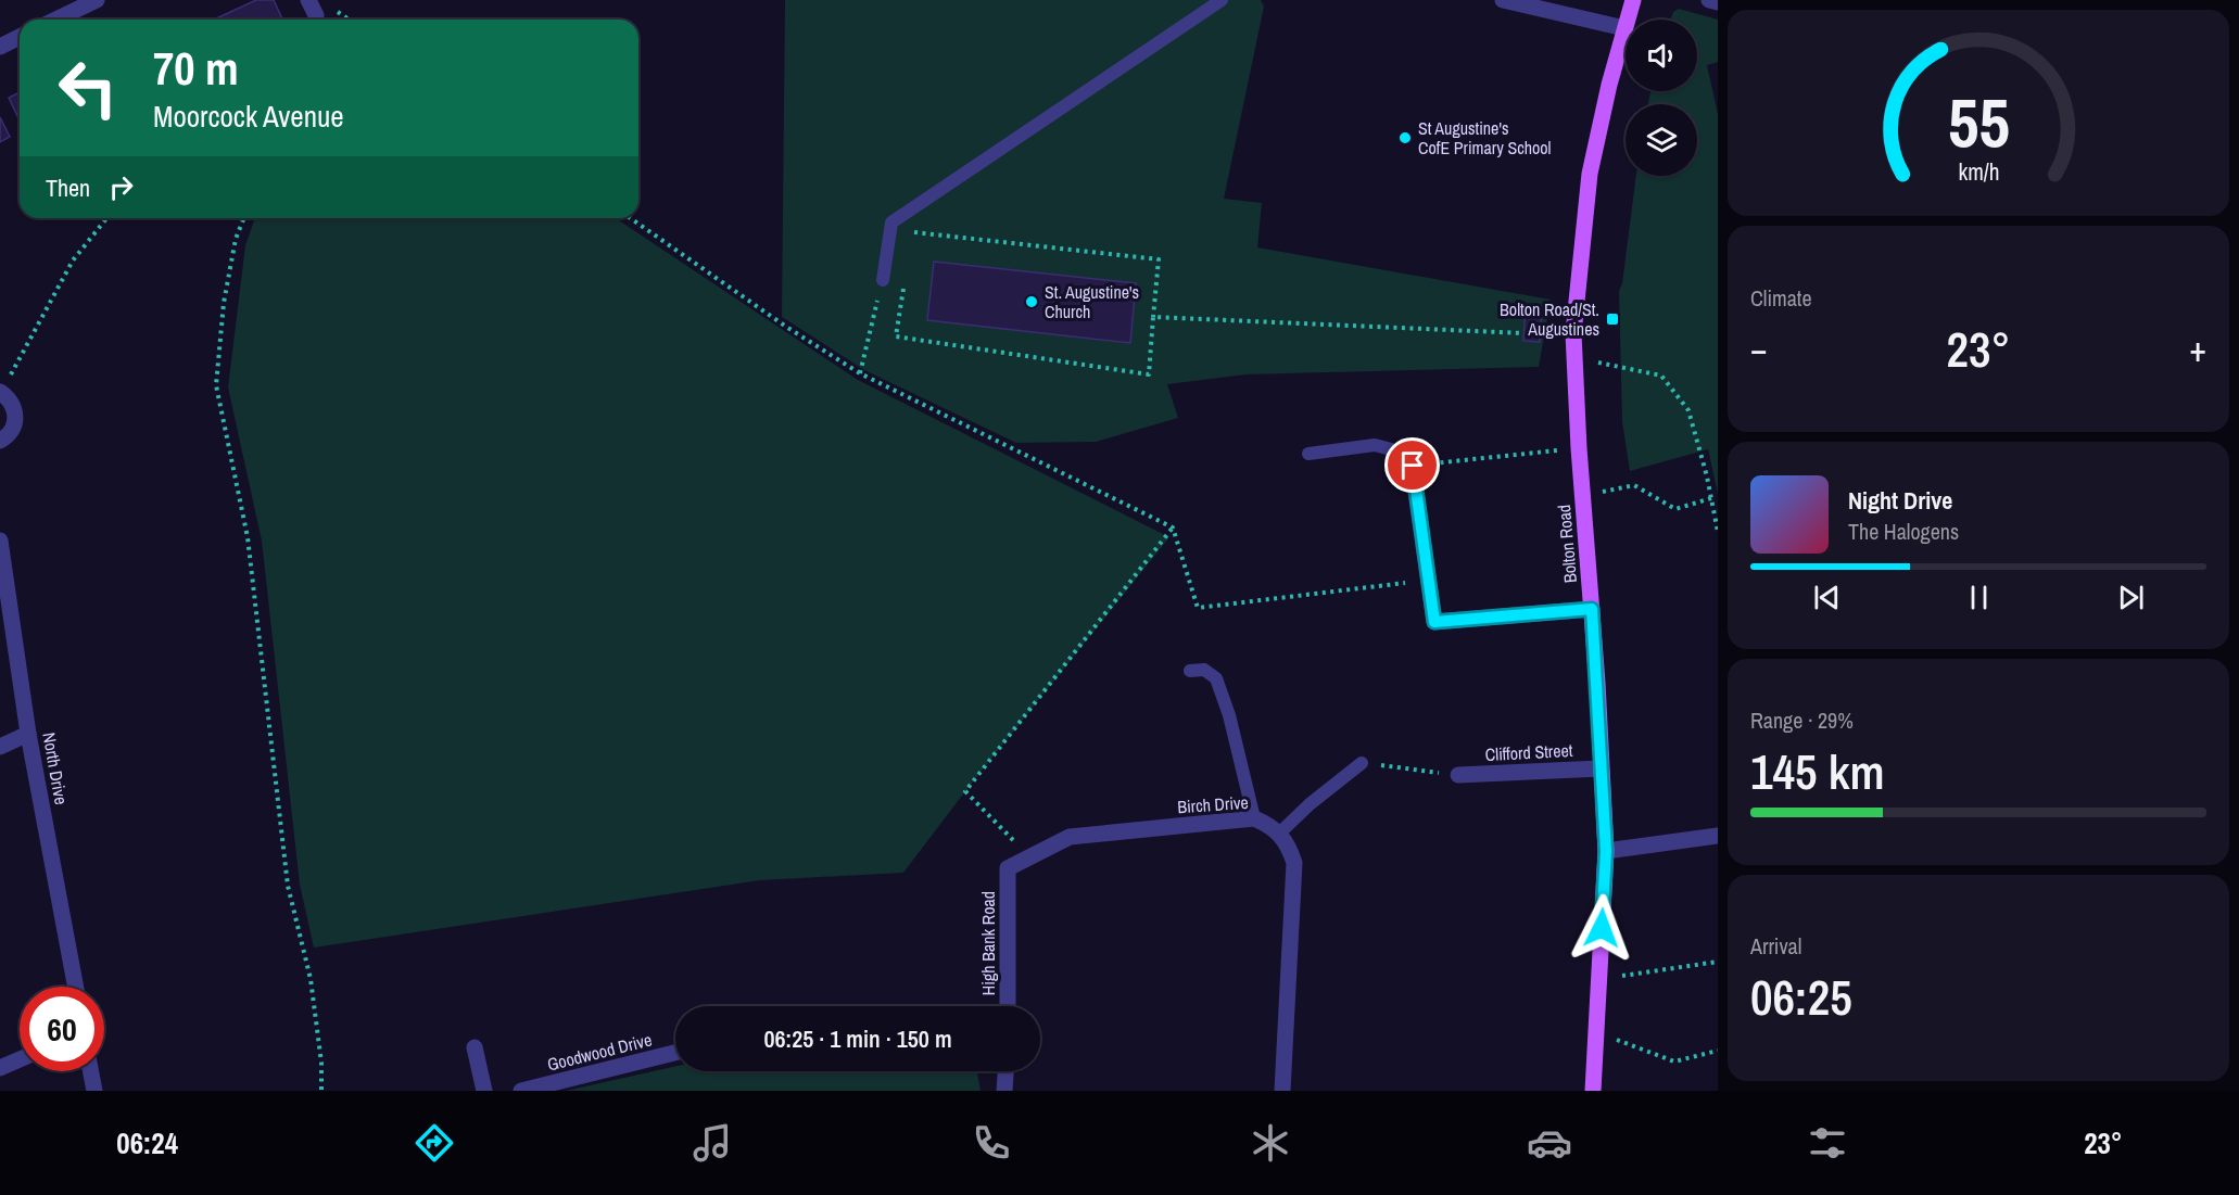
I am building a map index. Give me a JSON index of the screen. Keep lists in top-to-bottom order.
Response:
{
  "streets": {
    "main road": ["Bolton Road"],
    "street": [
      "Clifford Street",
      "North Drive",
      "Birch Drive",
      "High Bank Road",
      "Goodwood Drive"
    ]
  },
  "crossings": [
    ["Bolton Road", "Clifford Street"],
    ["Birch Drive", "High Bank Road"]
  ],
  "places": {
    "other": ["St Augustine's CofE Primary School", "St. Augustine's Church"],
    "transit": ["Bolton Road/St. Augustines"]
  },
  "page": {
    "turn": ["70 m", "Moorcock Avenue"],
    "then": "Then",
    "tile": [
      "Climate",
      ["Range · 29%", "145 km"],
      ["Arrival", "06:25"]
    ],
    "heat": ["−", "23°", "+"],
    "song": ["Night Drive", "The Halogens"],
    "limit": "60",
    "trip": "06:25 · 1 min · 150 m",
    "tabs": ["06:24", "23°"],
    "gauge": ["55", "km/h"]
  }
}
